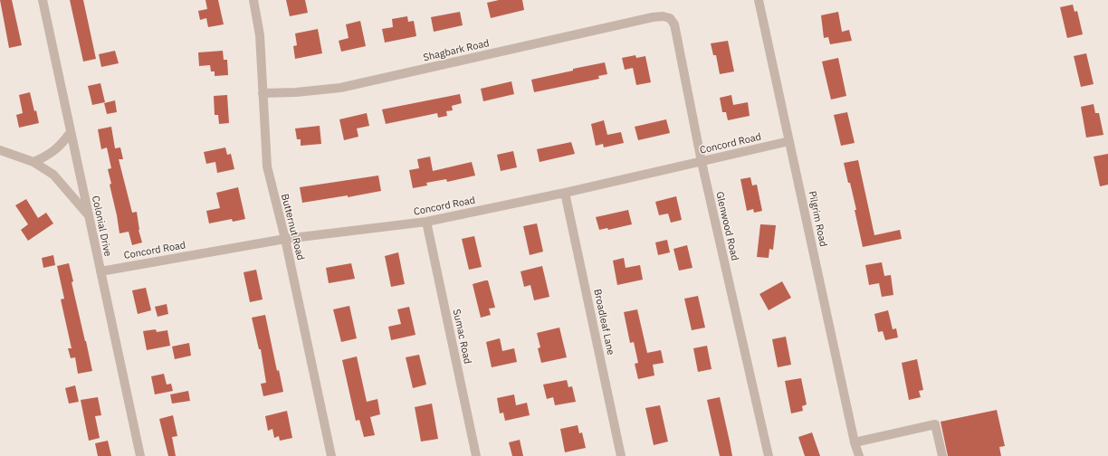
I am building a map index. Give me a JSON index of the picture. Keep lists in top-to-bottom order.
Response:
{
  "streets": {
    "street": [
      "Shagbark Road",
      "Concord Road",
      "Pilgrim Road",
      "Colonial Drive",
      "Glenwood Road",
      "Butternut Road",
      "Broadleaf Lane",
      "Sumac Road"
    ]
  },
  "crossings": [
    ["Shagbark Road", "Glenwood Road"],
    ["Shagbark Road", "Butternut Road"],
    ["Concord Road", "Pilgrim Road"],
    ["Concord Road", "Colonial Drive"],
    ["Concord Road", "Glenwood Road"],
    ["Concord Road", "Butternut Road"],
    ["Concord Road", "Broadleaf Lane"],
    ["Concord Road", "Sumac Road"]
  ]
}
